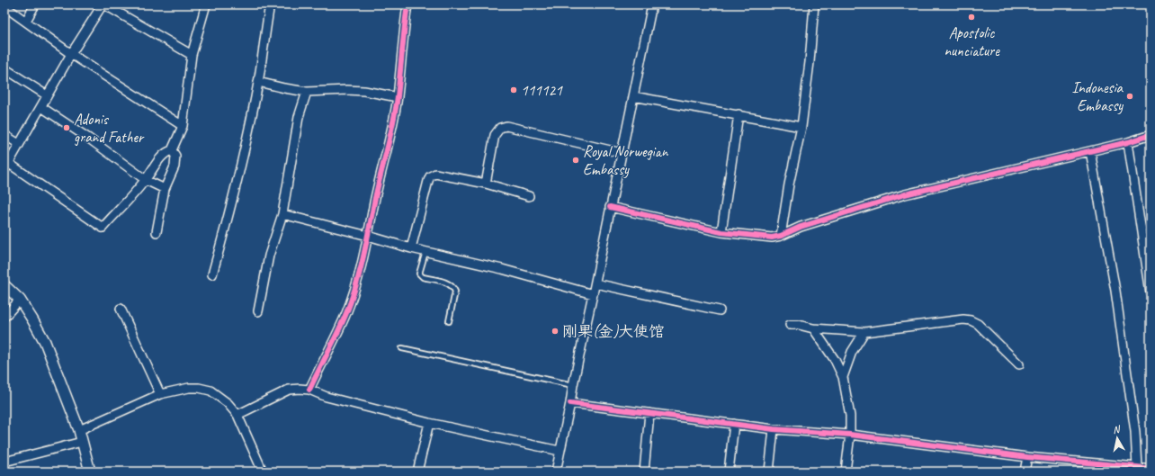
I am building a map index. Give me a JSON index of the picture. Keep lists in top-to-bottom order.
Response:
{
  "places": [
    "Apostolic nunciature",
    "111121",
    "Indonesia Embassy",
    "Adonis grand Father",
    "Royal Norwegian Embassy",
    "刚果(金)大使馆"
  ],
  "north": "top"
}
